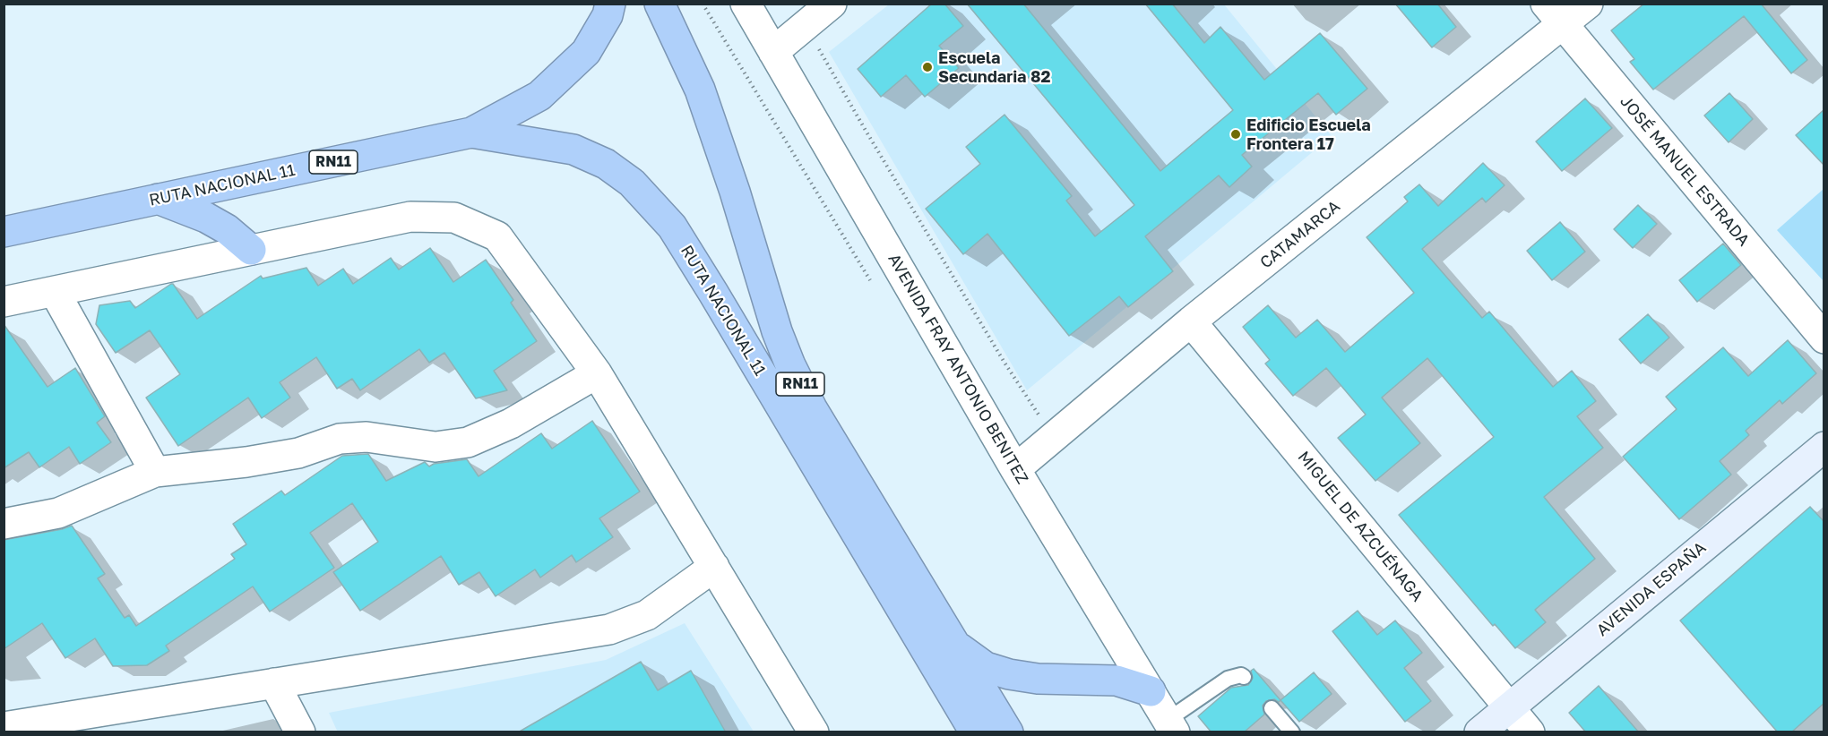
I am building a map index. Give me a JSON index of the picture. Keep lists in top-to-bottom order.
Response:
{
  "streets": {
    "highway": ["RN11", "RUTA NACIONAL 11"],
    "main road": ["AVENIDA ESPAÑA"],
    "street": [
      "JOSÉ MANUEL ESTRADA",
      "CATAMARCA",
      "AVENIDA FRAY ANTONIO BENITEZ",
      "MIGUEL DE AZCUÉNAGA"
    ]
  },
  "crossings": [
    ["JOSÉ MANUEL ESTRADA", "CATAMARCA"],
    ["CATAMARCA", "AVENIDA FRAY ANTONIO BENITEZ"],
    ["CATAMARCA", "MIGUEL DE AZCUÉNAGA"],
    ["MIGUEL DE AZCUÉNAGA", "AVENIDA ESPAÑA"]
  ],
  "places": ["Escuela Secundaria 82", "Edificio Escuela Frontera 17"]
}
